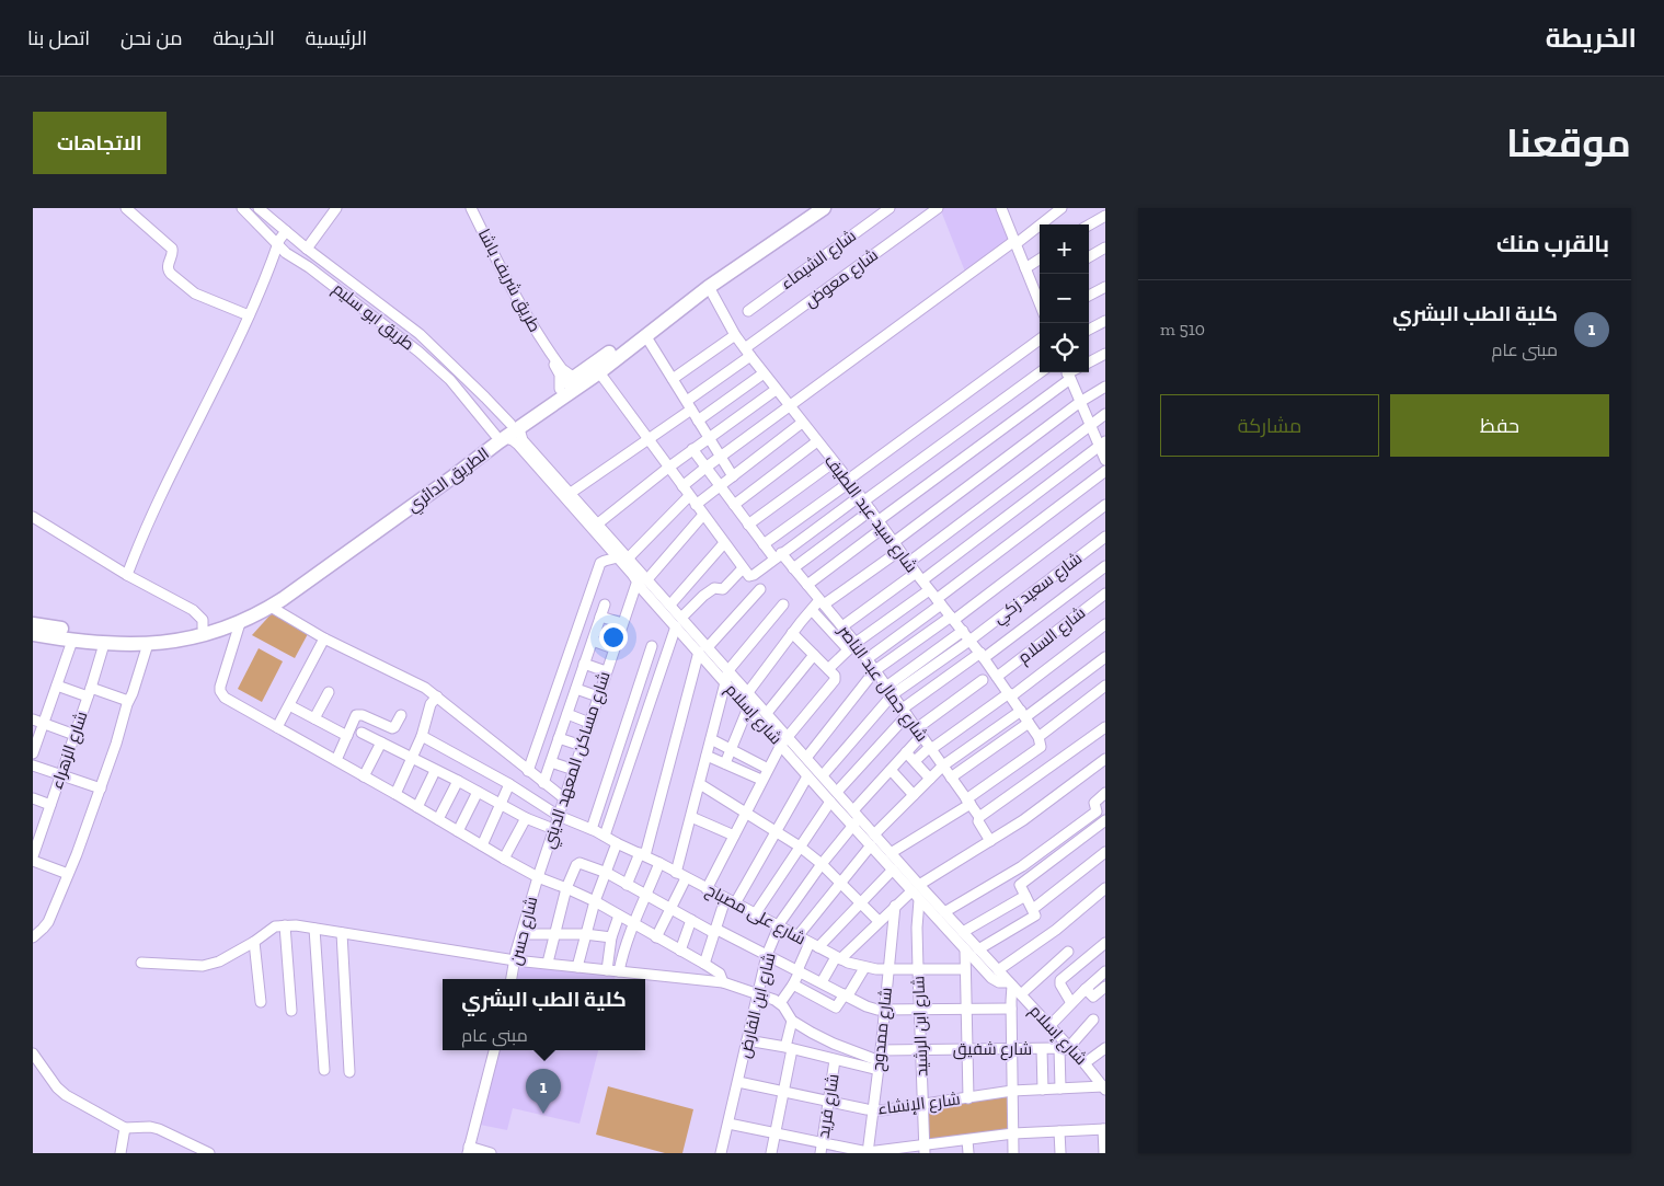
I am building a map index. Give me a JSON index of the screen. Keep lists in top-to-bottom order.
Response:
{
  "streets": {
    "highway": ["الطريق الدائري"],
    "street": [
      "شارع الشيماء",
      "شارع معوض",
      "طريق شريف باشا",
      "طريق ابو سليم",
      "شارع سيد عبد اللطيف",
      "شارع سعيد زكي",
      "شارع السلام",
      "شارع جمال عبد الناصر",
      "شارع إسلام",
      "شارع الزهراء",
      "شارع مساكن المعهد الديني",
      "شارع على مصباح",
      "شارع حسن",
      "شارع ابن الفارض",
      "شارع ابن الرشيد",
      "شارع ممدوح",
      "شارع شفيق",
      "شارع الإنشاء",
      "شارع فريد"
    ]
  },
  "crossings": [
    ["شارع معوض", "شارع سيد عبد اللطيف"],
    ["شارع معوض", "شارع إسلام"],
    ["طريق شريف باشا", "الطريق الدائري"],
    ["طريق ابو سليم", "الطريق الدائري"],
    ["طريق ابو سليم", "شارع إسلام"],
    ["الطريق الدائري", "شارع سيد عبد اللطيف"],
    ["الطريق الدائري", "شارع إسلام"],
    ["الطريق الدائري", "شارع الزهراء"],
    ["شارع سيد عبد اللطيف", "شارع سعيد زكي"],
    ["شارع سيد عبد اللطيف", "شارع السلام"],
    ["شارع سعيد زكي", "شارع جمال عبد الناصر"],
    ["شارع جمال عبد الناصر", "شارع ابن الفارض"],
    ["شارع إسلام", "شارع مساكن المعهد الديني"],
    ["شارع إسلام", "شارع ابن الفارض"],
    ["شارع إسلام", "شارع ابن الرشيد"],
    ["شارع إسلام", "شارع شفيق"],
    ["شارع إسلام", "شارع الإنشاء"],
    ["شارع مساكن المعهد الديني", "شارع على مصباح"],
    ["شارع مساكن المعهد الديني", "شارع حسن"],
    ["شارع على مصباح", "شارع ابن الفارض"],
    ["شارع على مصباح", "شارع ابن الرشيد"],
    ["شارع على مصباح", "شارع ممدوح"],
    ["شارع ابن الفارض", "شارع الإنشاء"],
    ["شارع ابن الرشيد", "شارع شفيق"],
    ["شارع ابن الرشيد", "شارع الإنشاء"],
    ["شارع ممدوح", "شارع شفيق"],
    ["شارع ممدوح", "شارع الإنشاء"],
    ["شارع الإنشاء", "شارع فريد"]
  ],
  "page": {
    "header": "الخريطة",
    "nav": [
      "الرئيسية",
      "الخريطة",
      "من نحن",
      "اتصل بنا"
    ],
    "title": "موقعنا",
    "buttons": [
      "الاتجاهات",
      ["حفظ", "مشاركة"]
    ],
    "heading": "بالقرب منك",
    "map_buttons": ["+", "−"],
    "list": [
      {
        "mark": "1",
        "name": "كلية الطب البشري",
        "note": "مبنى عام",
        "value": "510 m"
      }
    ],
    "popup": ["كلية الطب البشري", "مبنى عام"],
    "pins": "1"
  }
}
